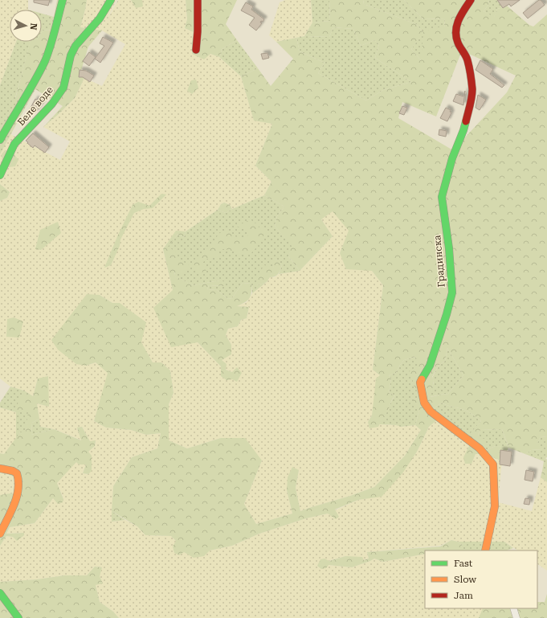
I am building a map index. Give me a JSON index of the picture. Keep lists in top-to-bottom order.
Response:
{
  "streets": {
    "street": ["Беле воде", "Градинска"]
  },
  "legend": ["Fast", "Slow", "Jam"],
  "north": "right"
}
